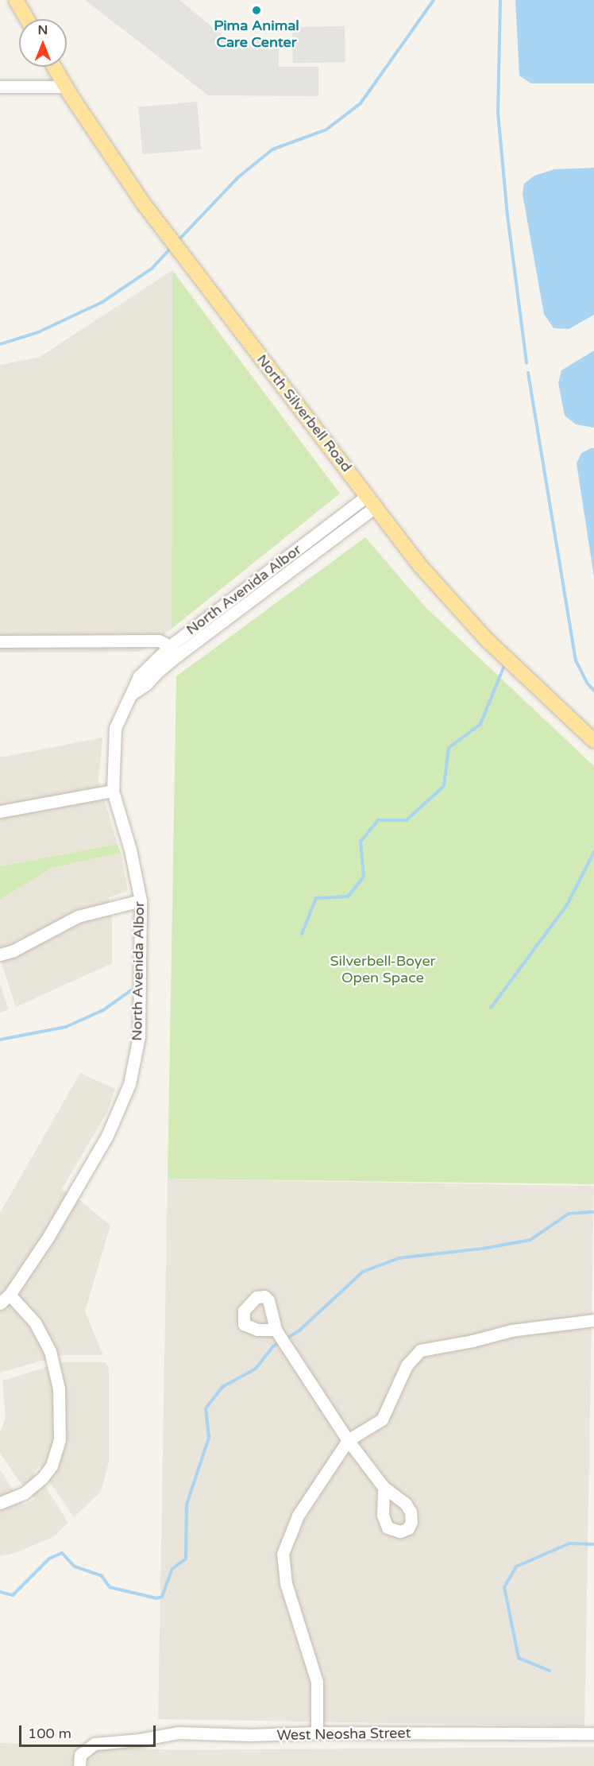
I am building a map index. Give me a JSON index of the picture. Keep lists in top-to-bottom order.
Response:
{
  "streets": {
    "main road": ["North Silverbell Road"],
    "street": ["North Avenida Albor", "West Neosha Street"]
  },
  "crossings": [
    ["North Silverbell Road", "North Avenida Albor"]
  ],
  "parks": ["Silverbell-Boyer Open Space"],
  "places": ["Pima Animal Care Center"],
  "scale_bar": "100 m",
  "north": "top"
}
